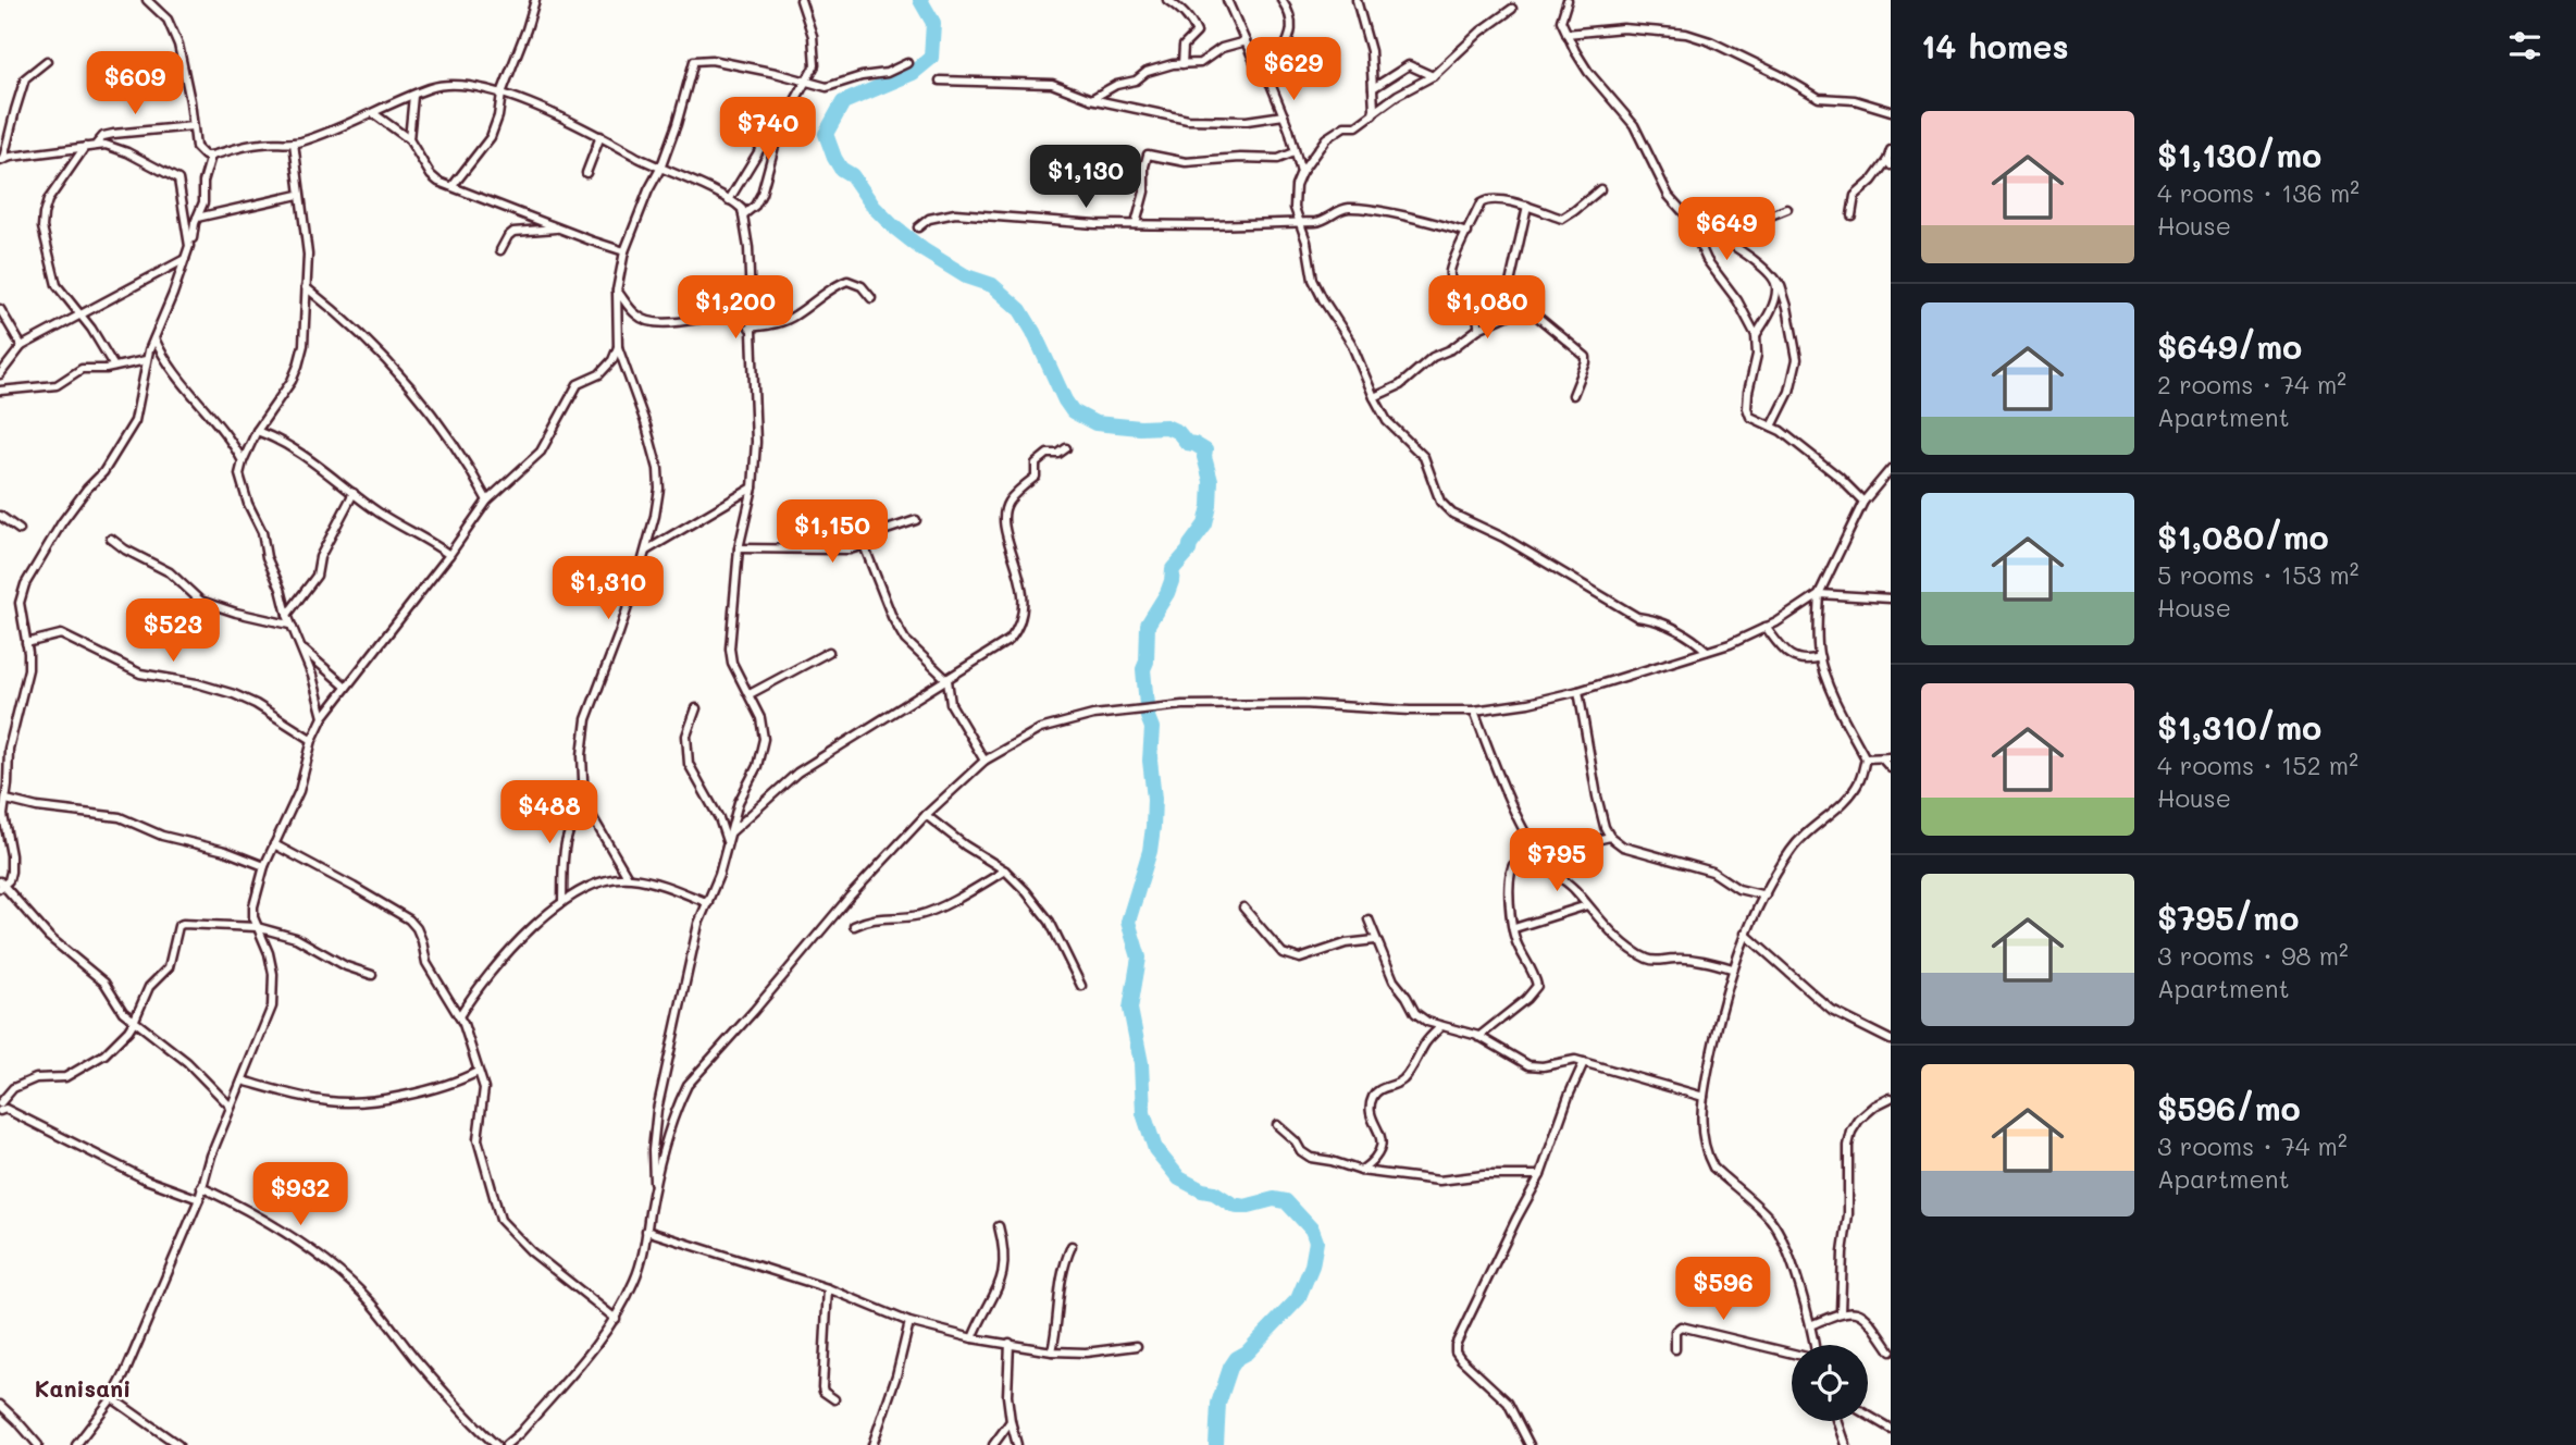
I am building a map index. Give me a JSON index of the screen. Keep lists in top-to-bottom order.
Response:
{
  "districts": ["Kanisani"],
  "page": {
    "heading": "14 homes",
    "price": [
      "$629",
      "$609",
      "$740",
      "$1,130",
      "$649",
      "$1,200",
      "$1,080",
      "$1,150",
      "$1,310",
      "$523",
      "$488",
      "$795",
      "$932",
      "$596"
    ],
    "list": [
      {
        "name": "$1,130/mo",
        "note": "4 rooms · 136 m² · House"
      },
      {
        "name": "$649/mo",
        "note": "2 rooms · 74 m² · Apartment"
      },
      {
        "name": "$1,080/mo",
        "note": "5 rooms · 153 m² · House"
      },
      {
        "name": "$1,310/mo",
        "note": "4 rooms · 152 m² · House"
      },
      {
        "name": "$795/mo",
        "note": "3 rooms · 98 m² · Apartment"
      },
      {
        "name": "$596/mo",
        "note": "3 rooms · 74 m² · Apartment"
      }
    ]
  }
}
